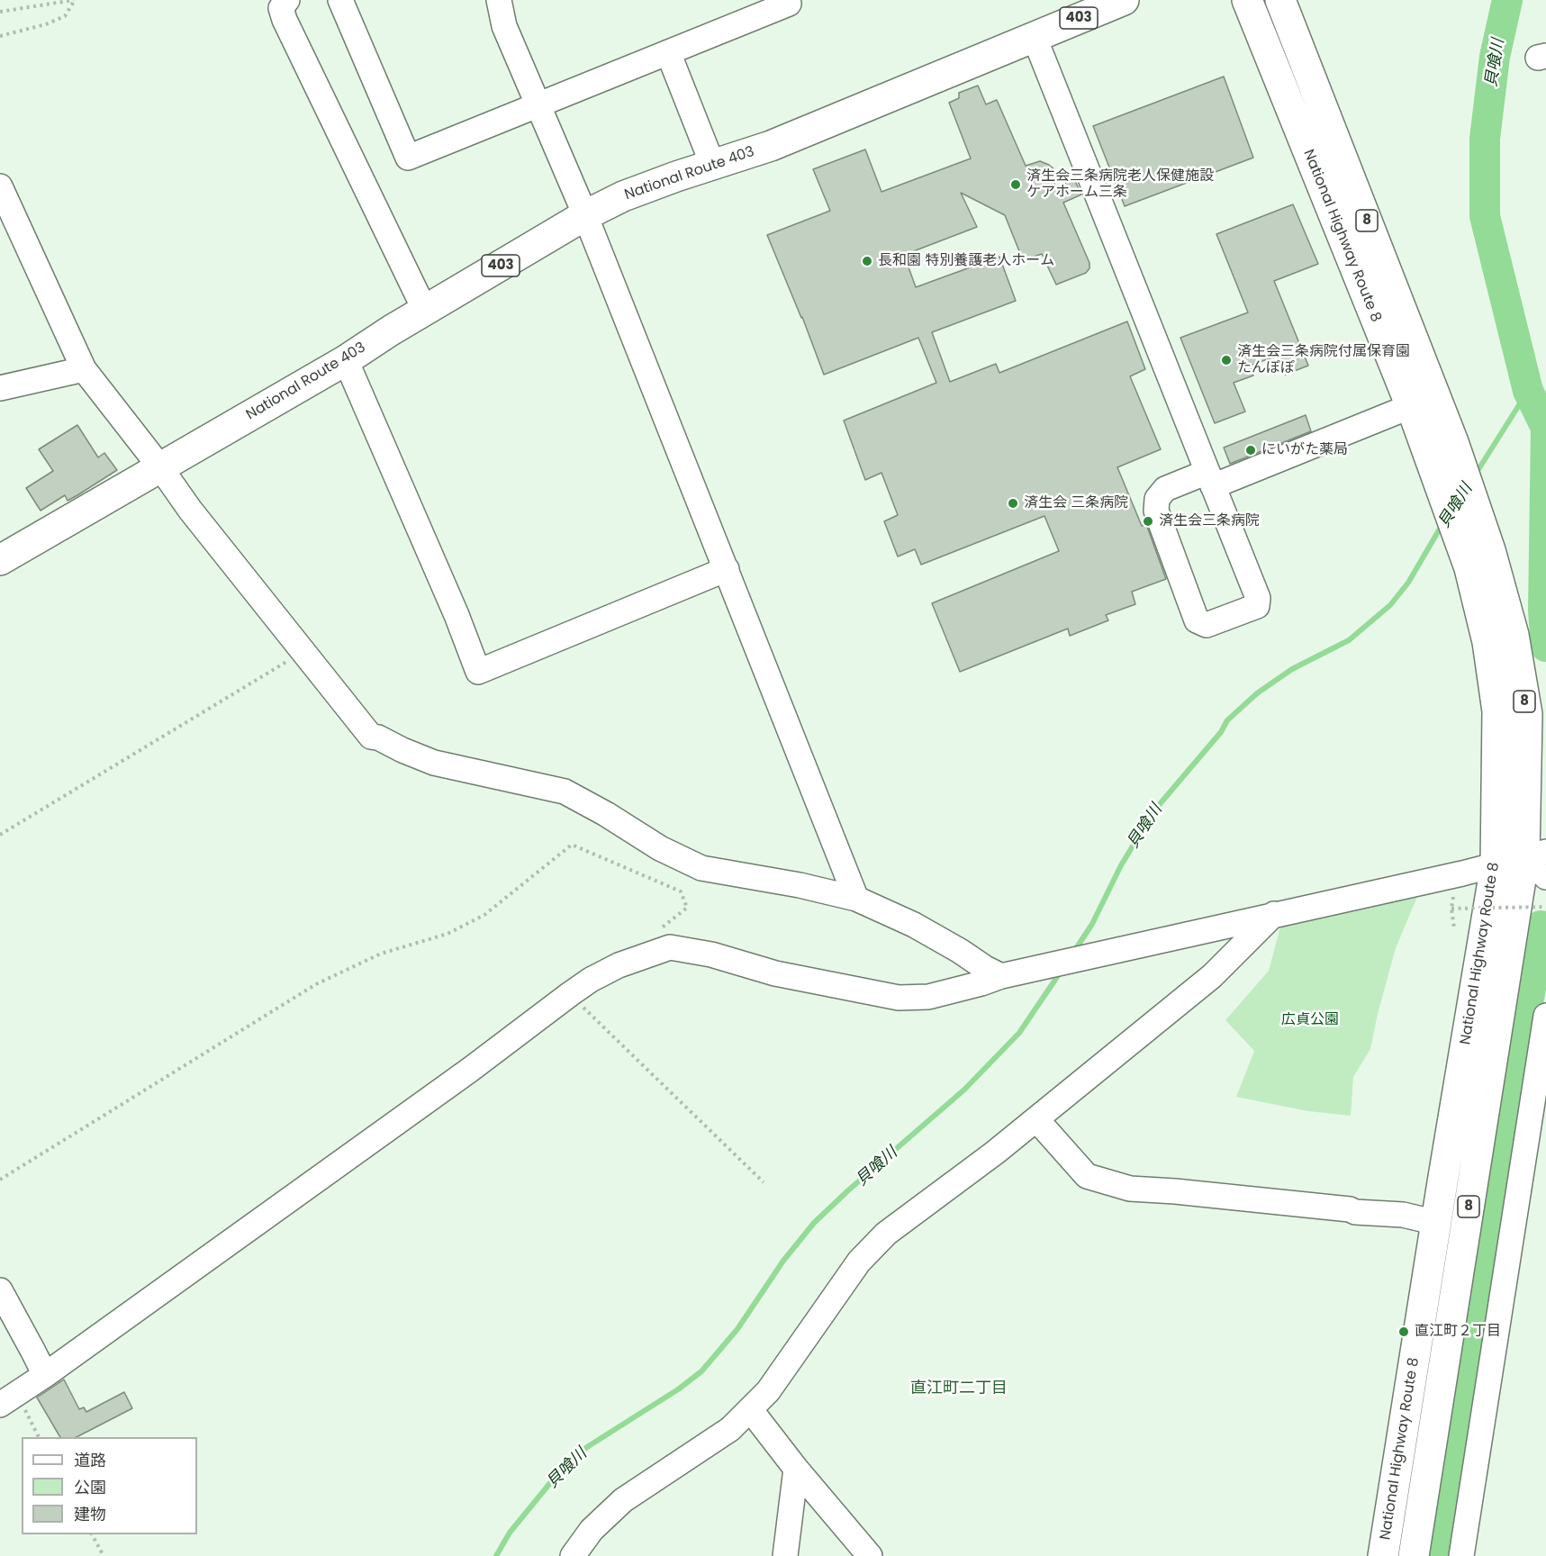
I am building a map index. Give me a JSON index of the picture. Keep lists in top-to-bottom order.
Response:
{
  "streets": {
    "highway": [
      "403",
      "National Route 403",
      "8",
      "National Highway Route 8"
    ]
  },
  "districts": ["直江町二丁目"],
  "water": ["貝喰川"],
  "parks": ["広貞公園"],
  "places": [
    "済生会三条病院老人保健施設 ケアホーム三条",
    "長和園 特別養護老人ホーム",
    "済生会三条病院付属保育園 たんぽぽ",
    "にいがた薬局",
    "済生会 三条病院",
    "済生会三条病院",
    "直江町２丁目"
  ],
  "legend": ["道路", "公園", "建物"]
}
